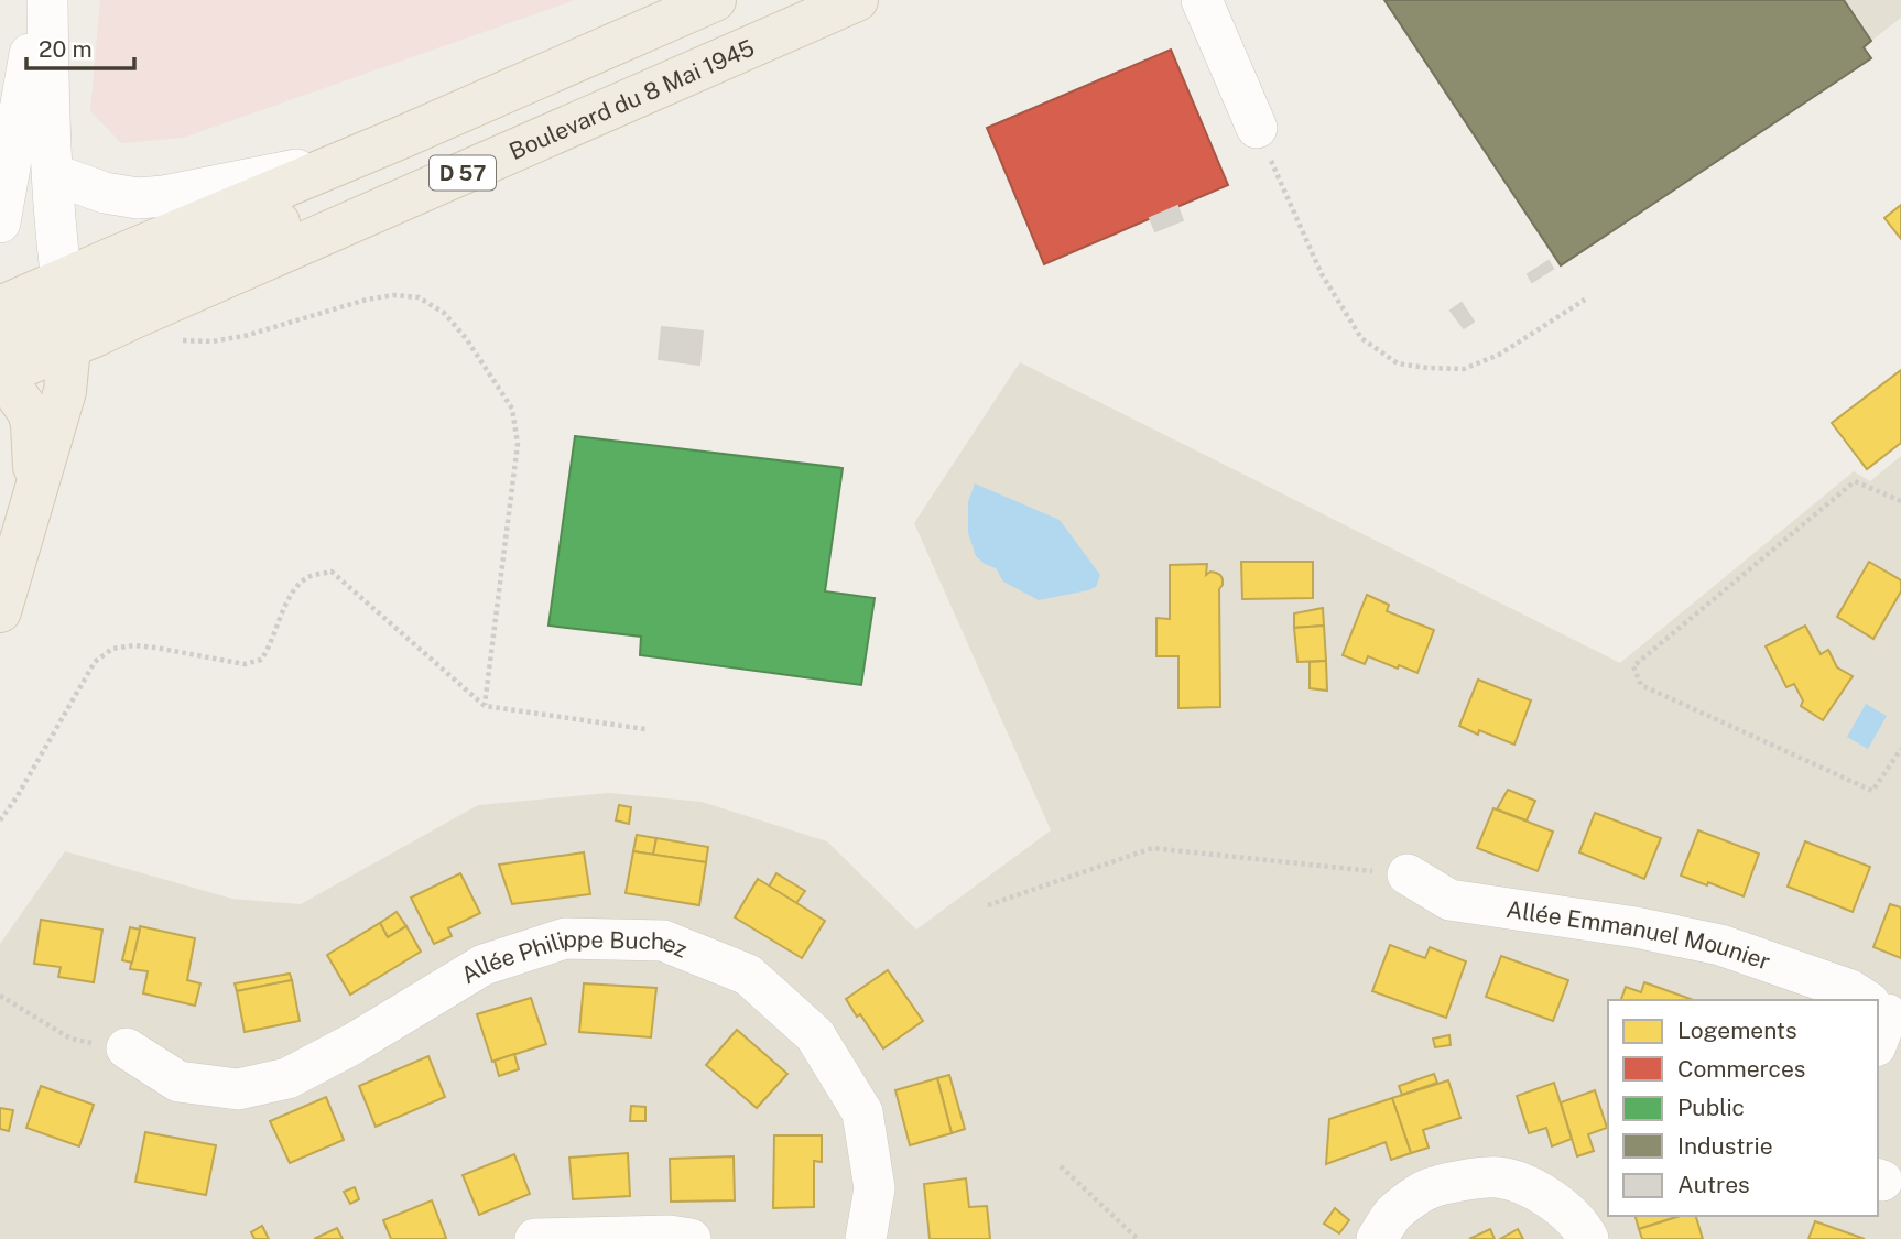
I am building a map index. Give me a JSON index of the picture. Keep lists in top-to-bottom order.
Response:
{
  "streets": {
    "main road": ["Boulevard du 8 Mai 1945", "D 57"],
    "street": ["Allée Emmanuel Mounier", "Allée Philippe Buchez"]
  },
  "legend": [
    "Logements",
    "Commerces",
    "Public",
    "Industrie",
    "Autres"
  ],
  "scale_bar": "20 m"
}
